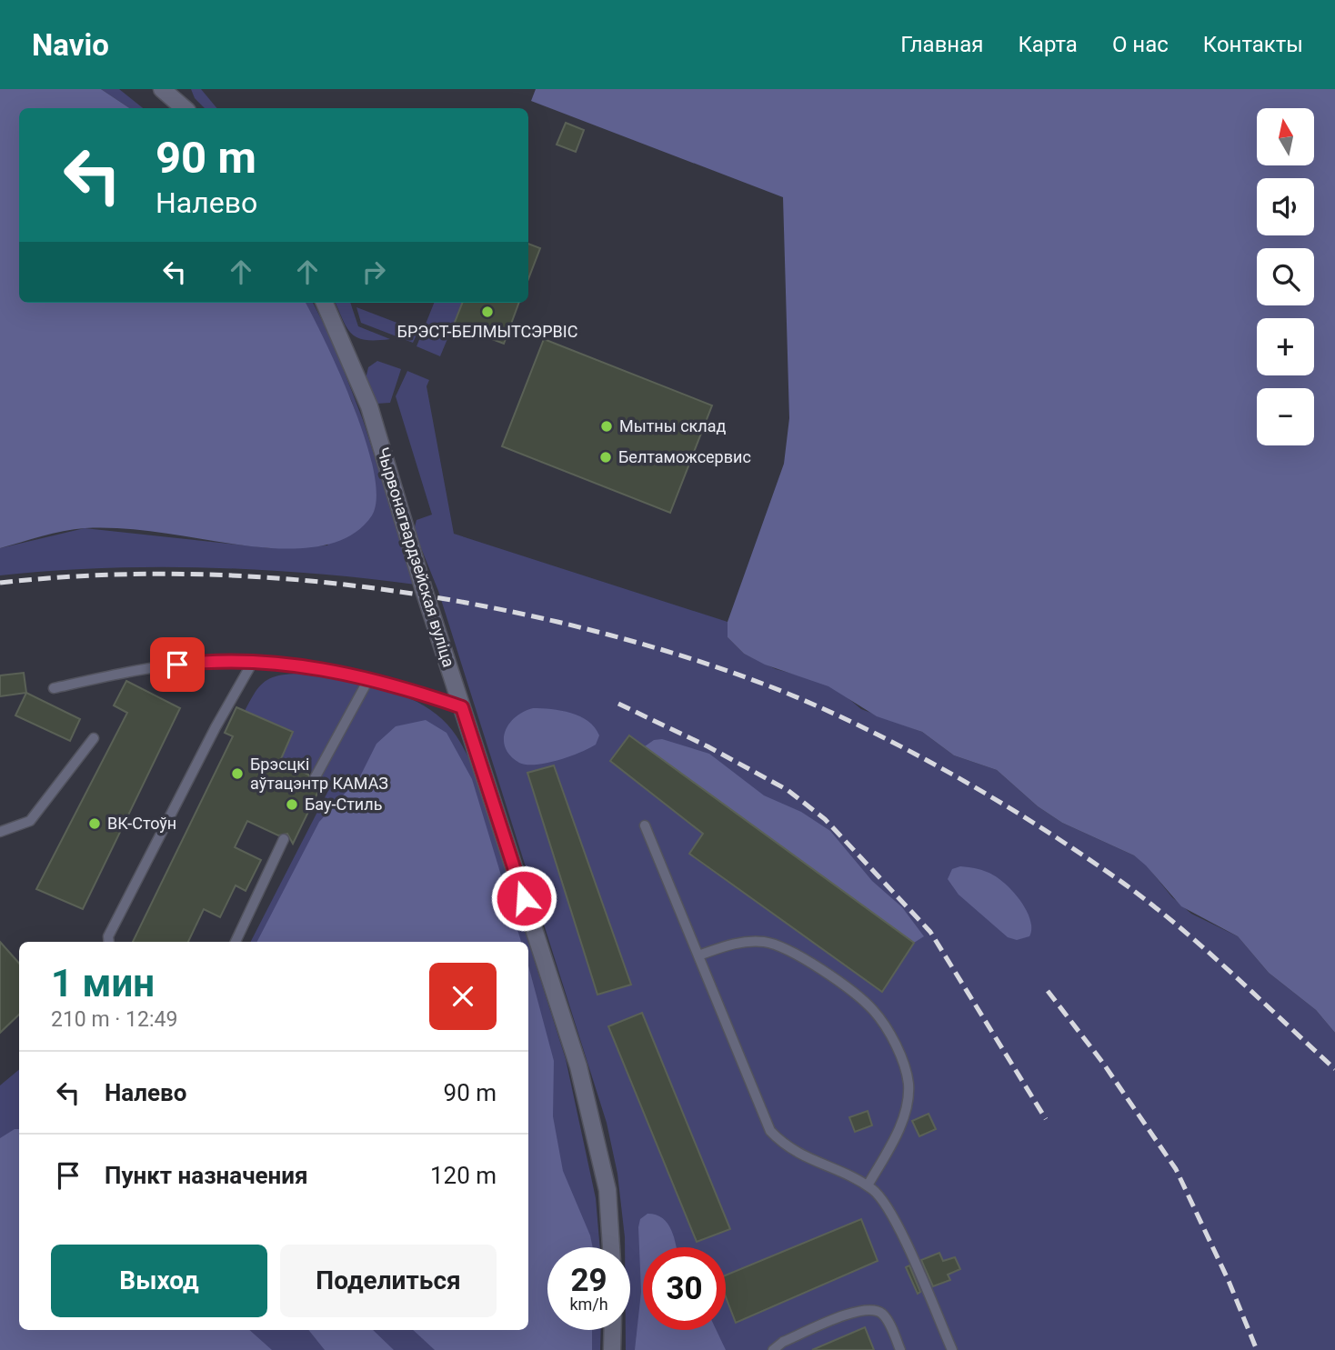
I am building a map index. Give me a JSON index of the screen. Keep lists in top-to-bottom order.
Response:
{
  "streets": {
    "street": ["Чырвонагвардзейская вуліца"]
  },
  "places": [
    "БРЭСТ-БЕЛМЫТСЭРВІС",
    "Мытны склад",
    "Белтаможсервис",
    "Брэсцкі аўтацэнтр КАМАЗ",
    "Бау-Стиль",
    "ВК-Стоўн"
  ],
  "north": "top",
  "page": {
    "header": "Navio",
    "nav": [
      "Главная",
      "Карта",
      "О нас",
      "Контакты"
    ],
    "map_buttons": ["+", "−"],
    "turn": ["90 m", "Налево"],
    "heading": ["1 мин", "210 m · 12:49"],
    "list": [
      {
        "name": "Налево",
        "value": "90 m"
      },
      {
        "name": "Пункт назначения",
        "value": "120 m"
      }
    ],
    "buttons": ["Выход", "Поделиться"],
    "speed": "29 km/h",
    "limit": "30"
  }
}
